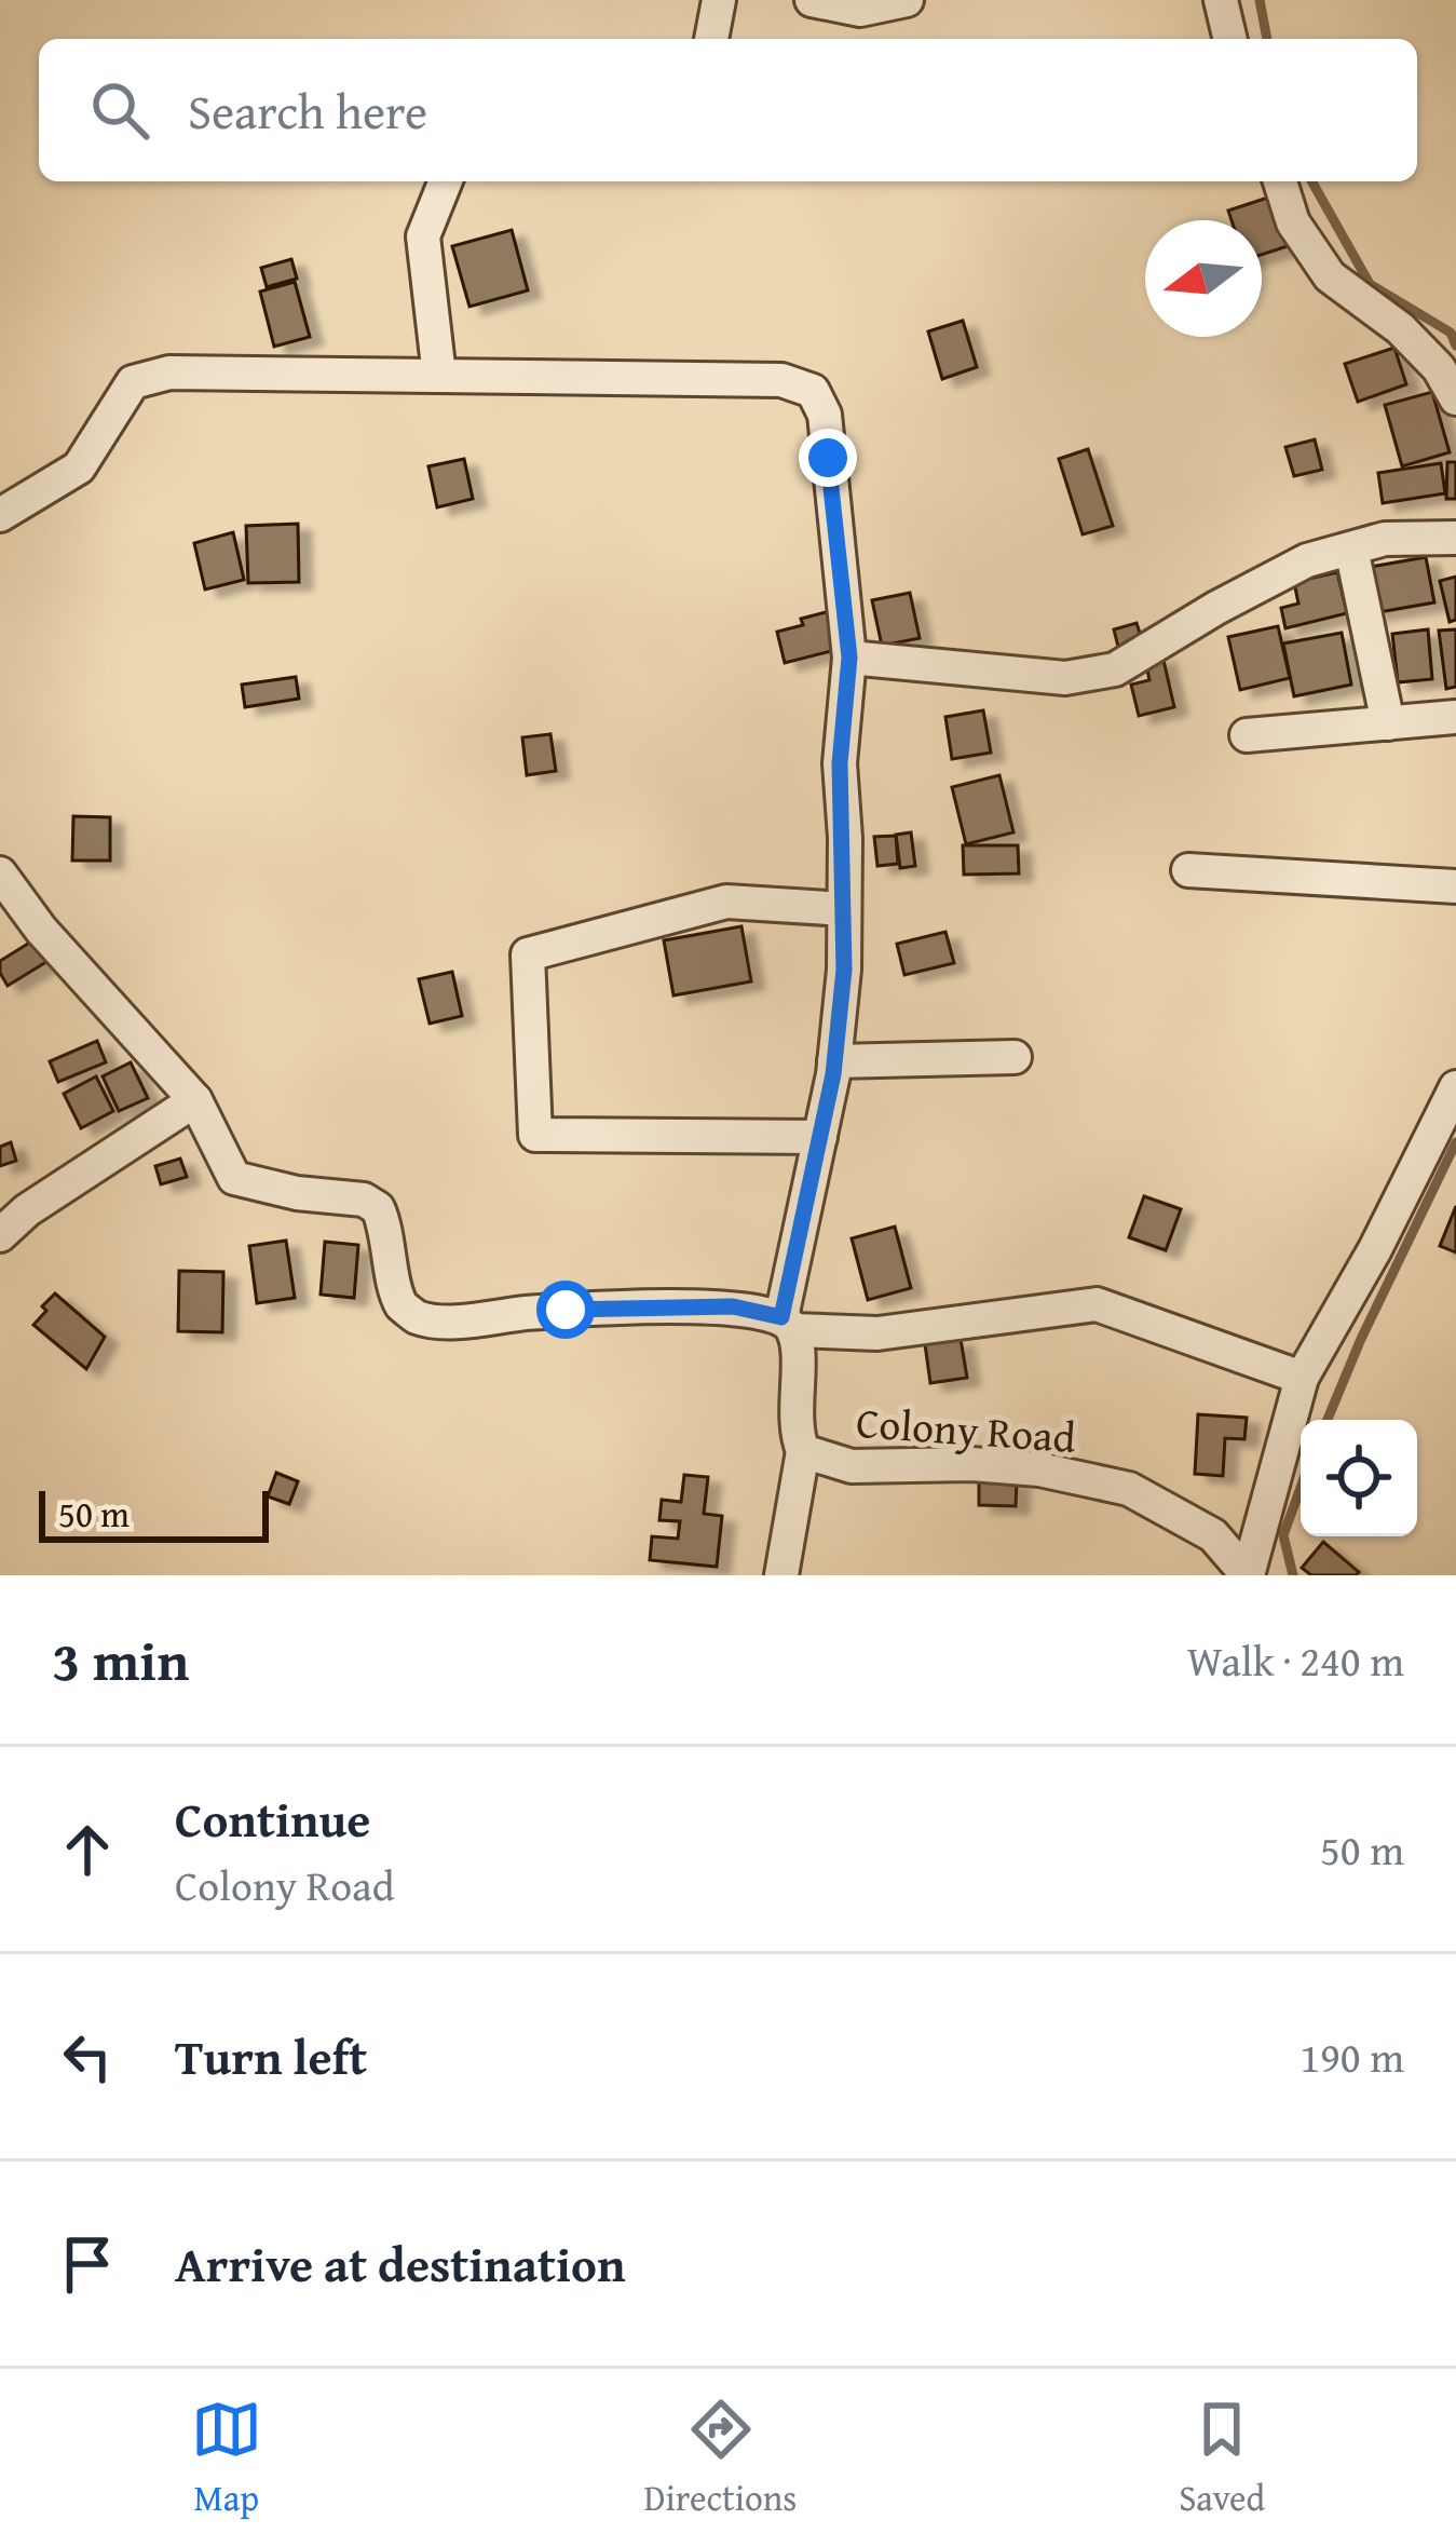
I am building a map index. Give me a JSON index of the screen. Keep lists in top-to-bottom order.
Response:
{
  "streets": {
    "street": ["Colony Road"]
  },
  "scale_bar": "50 m",
  "north": "left",
  "page": {
    "search": "Search here",
    "scale": "50 m",
    "heading": ["3 min", "Walk · 240 m"],
    "list": [
      ["Continue", "Colony Road", "50 m"],
      ["Turn left", "190 m"],
      "Arrive at destination"
    ],
    "nav": ["Map", "Directions", "Saved"]
  }
}
